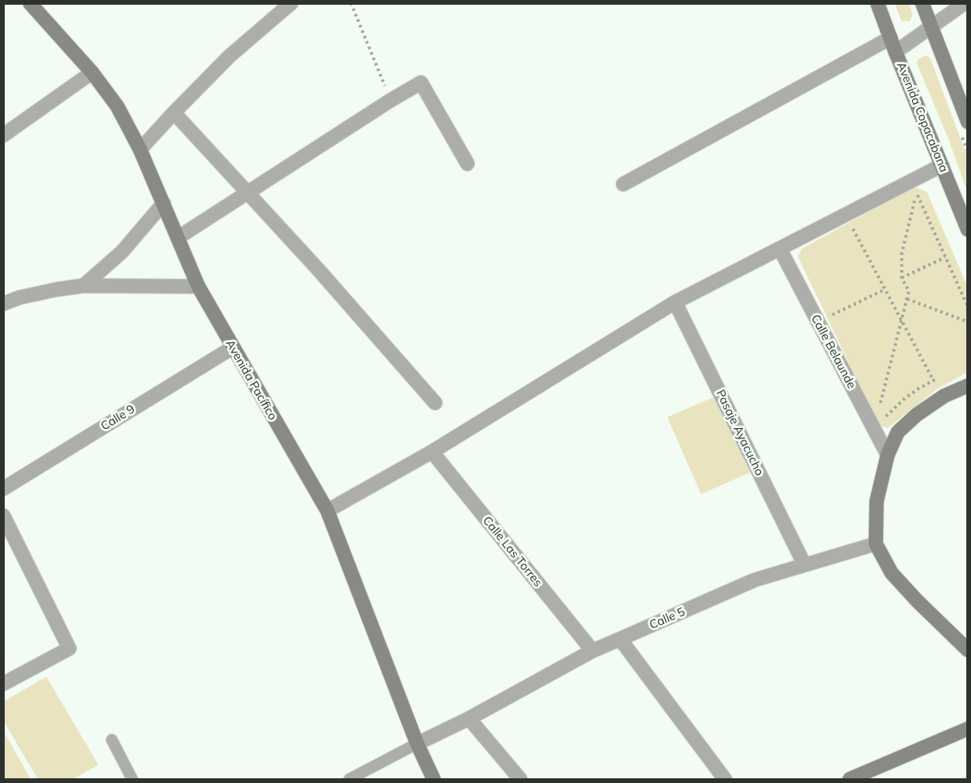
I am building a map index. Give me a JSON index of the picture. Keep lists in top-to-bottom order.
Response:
{
  "streets": {
    "street": [
      "Avenida Copacabana",
      "Calle Belaunde",
      "Avenida Pacífico",
      "Calle 9",
      "Pasaje Ayacucho",
      "Calle Las Torres",
      "Calle 5"
    ]
  },
  "crossings": [
    ["Avenida Pacífico", "Calle 9"],
    ["Avenida Pacífico", "Calle 5"],
    ["Pasaje Ayacucho", "Calle 5"],
    ["Calle Las Torres", "Calle 5"]
  ]
}
